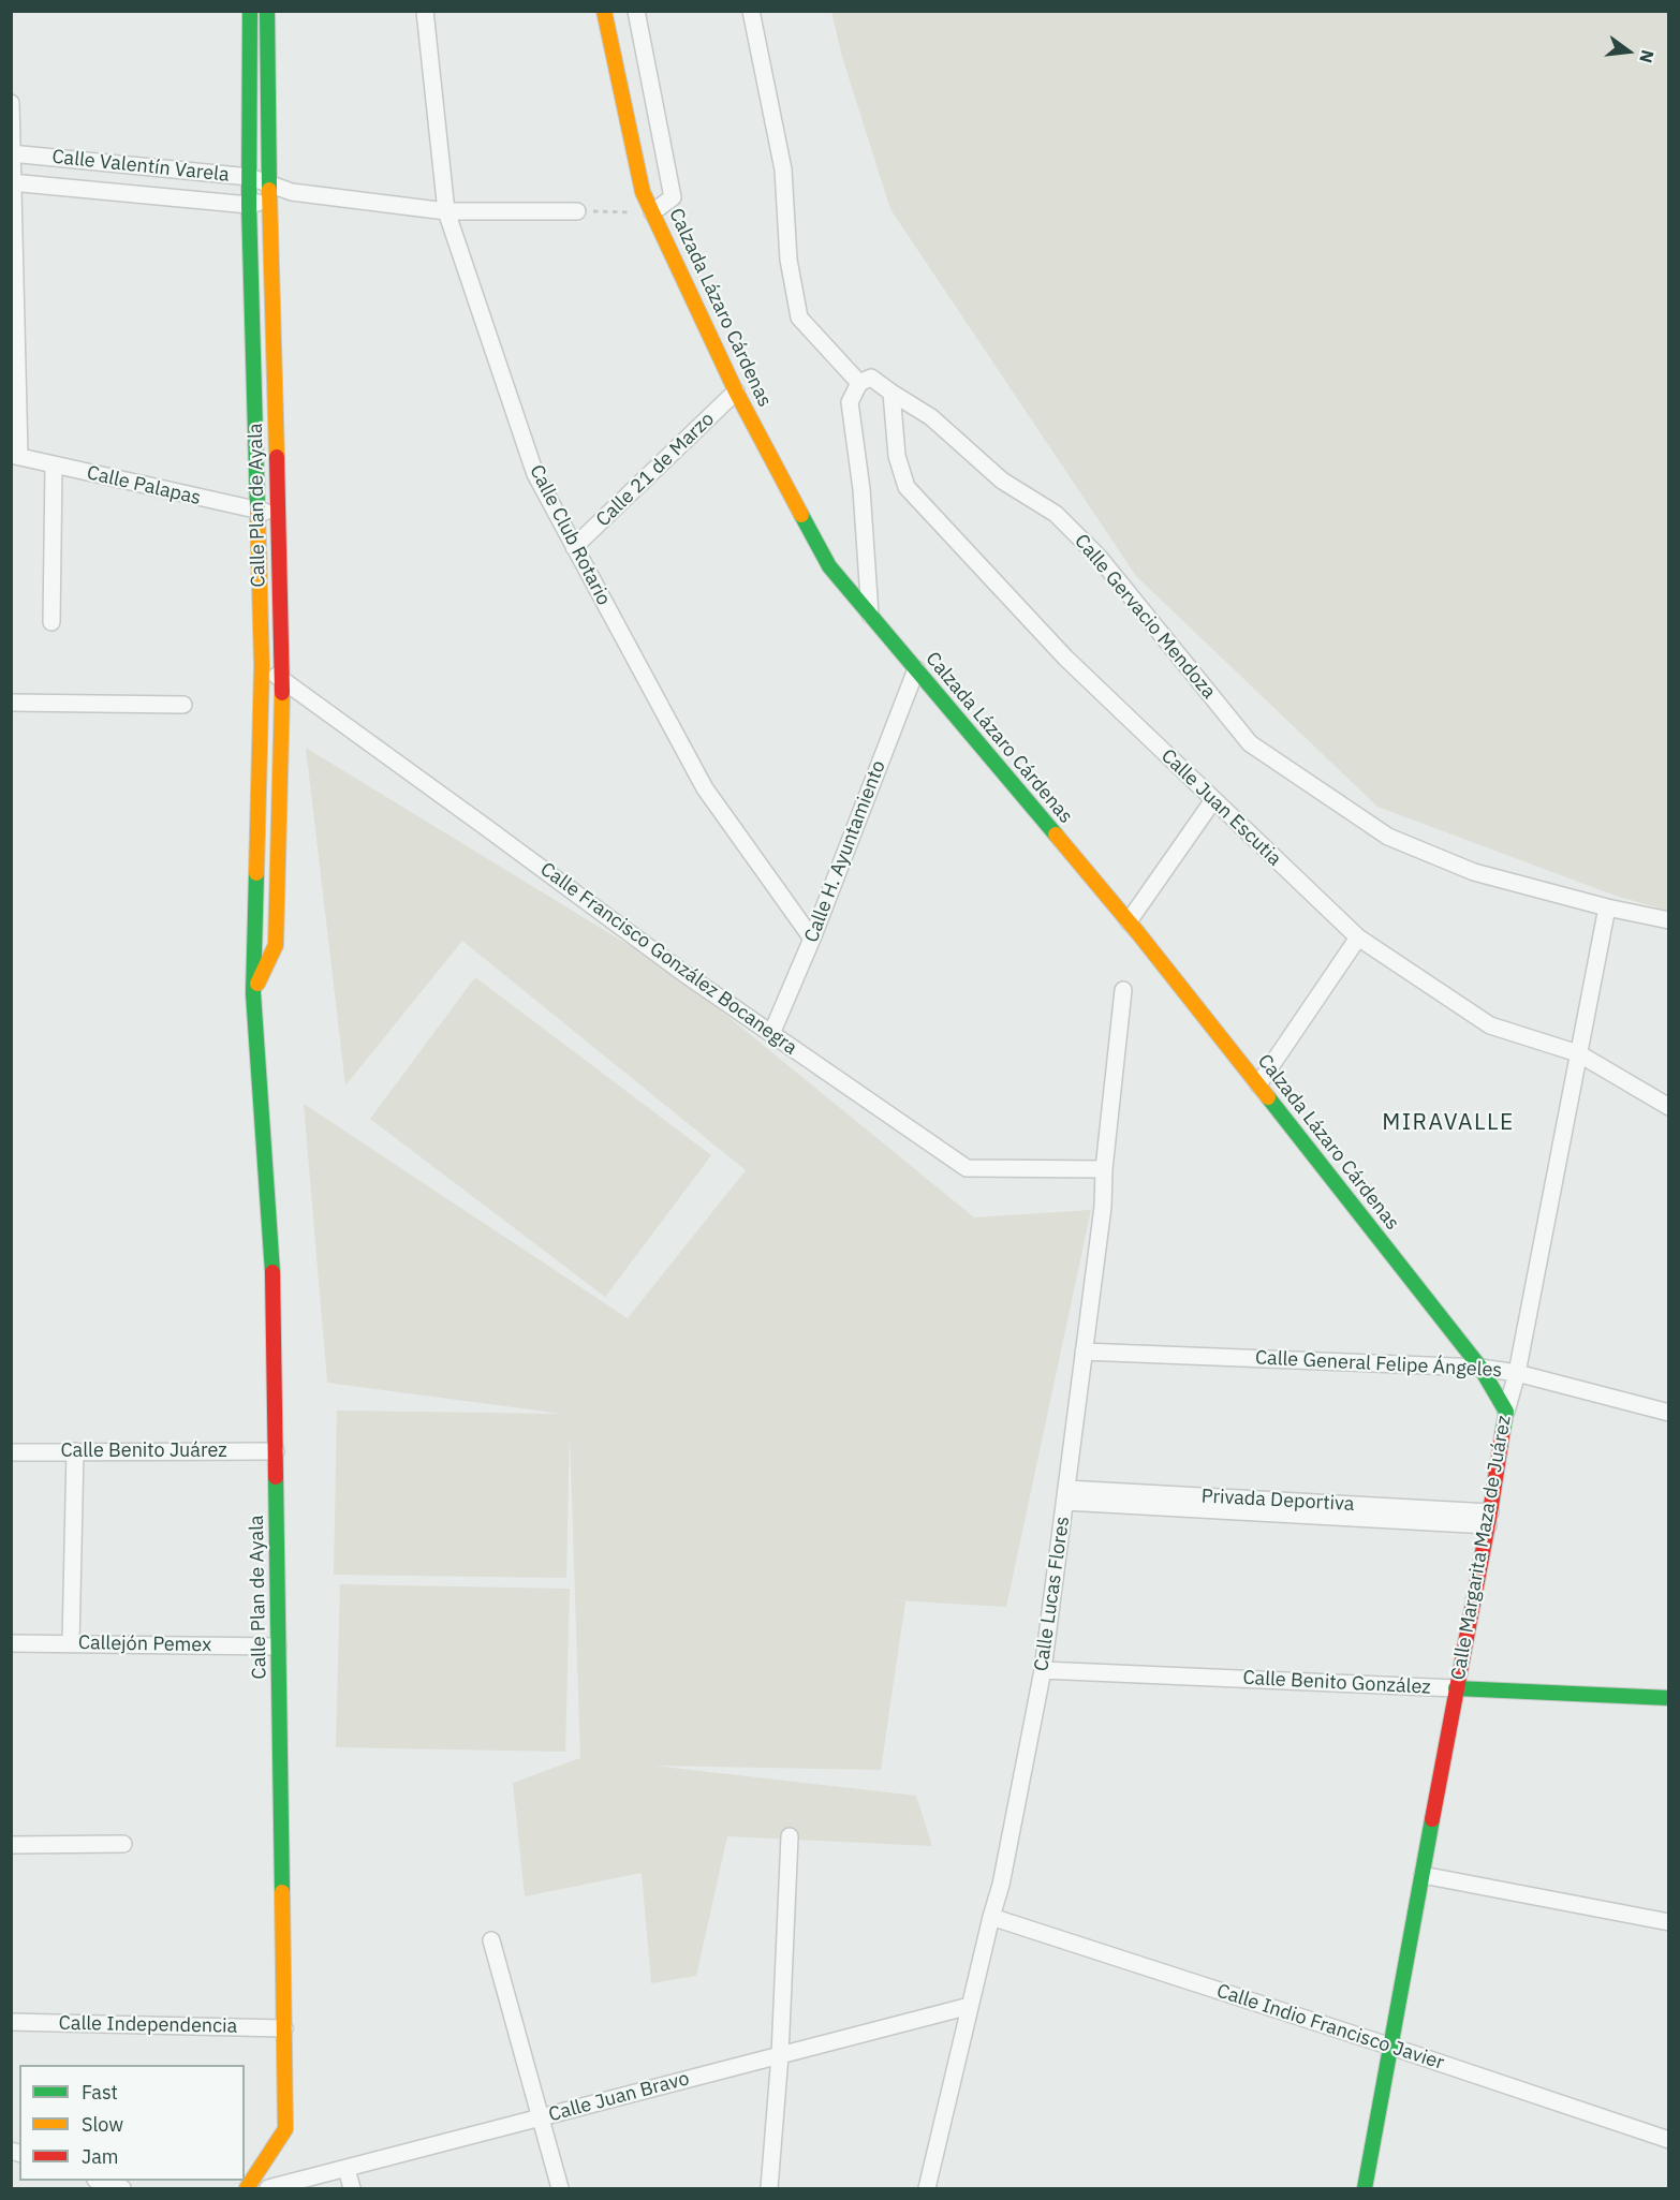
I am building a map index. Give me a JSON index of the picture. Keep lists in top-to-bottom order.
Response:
{
  "streets": {
    "street": [
      "Calle Valentín Varela",
      "Calzada Lázaro Cárdenas",
      "Calle 21 de Marzo",
      "Calle Palapas",
      "Calle Plan de Ayala",
      "Calle Club Rotario",
      "Calle Gervacio Mendoza",
      "Calle Juan Escutia",
      "Calle H. Ayuntamiento",
      "Calle Francisco González Bocanegra",
      "Calle General Felipe Ángeles",
      "Calle Benito Juárez",
      "Privada Deportiva",
      "Calle Margarita Maza de Juárez",
      "Calle Lucas Flores",
      "Callejón Pemex",
      "Calle Benito González",
      "Calle Independencia",
      "Calle Indio Francisco Javier",
      "Calle Juan Bravo"
    ]
  },
  "crossings": [
    ["Calle Valentín Varela", "Calle Plan de Ayala"],
    ["Calzada Lázaro Cárdenas", "Calle 21 de Marzo"],
    ["Calzada Lázaro Cárdenas", "Calle H. Ayuntamiento"],
    ["Calzada Lázaro Cárdenas", "Calle General Felipe Ángeles"],
    ["Calzada Lázaro Cárdenas", "Calle Margarita Maza de Juárez"],
    ["Calle 21 de Marzo", "Calle Club Rotario"],
    ["Calle Palapas", "Calle Plan de Ayala"],
    ["Calle Plan de Ayala", "Calle Francisco González Bocanegra"],
    ["Calle Plan de Ayala", "Calle Benito Juárez"],
    ["Calle Plan de Ayala", "Callejón Pemex"],
    ["Calle Plan de Ayala", "Calle Independencia"],
    ["Calle Club Rotario", "Calle H. Ayuntamiento"],
    ["Calle Gervacio Mendoza", "Calle Juan Escutia"],
    ["Calle Gervacio Mendoza", "Calle Margarita Maza de Juárez"],
    ["Calle Juan Escutia", "Calle Margarita Maza de Juárez"],
    ["Calle H. Ayuntamiento", "Calle Francisco González Bocanegra"],
    ["Calle Francisco González Bocanegra", "Calle Lucas Flores"],
    ["Calle General Felipe Ángeles", "Calle Margarita Maza de Juárez"],
    ["Calle General Felipe Ángeles", "Calle Lucas Flores"],
    ["Privada Deportiva", "Calle Margarita Maza de Juárez"],
    ["Privada Deportiva", "Calle Lucas Flores"],
    ["Calle Margarita Maza de Juárez", "Calle Benito González"],
    ["Calle Margarita Maza de Juárez", "Calle Indio Francisco Javier"],
    ["Calle Lucas Flores", "Calle Benito González"],
    ["Calle Lucas Flores", "Calle Indio Francisco Javier"],
    ["Calle Lucas Flores", "Calle Juan Bravo"]
  ],
  "districts": ["MIRAVALLE"],
  "legend": ["Fast", "Slow", "Jam"],
  "north": "right"
}
